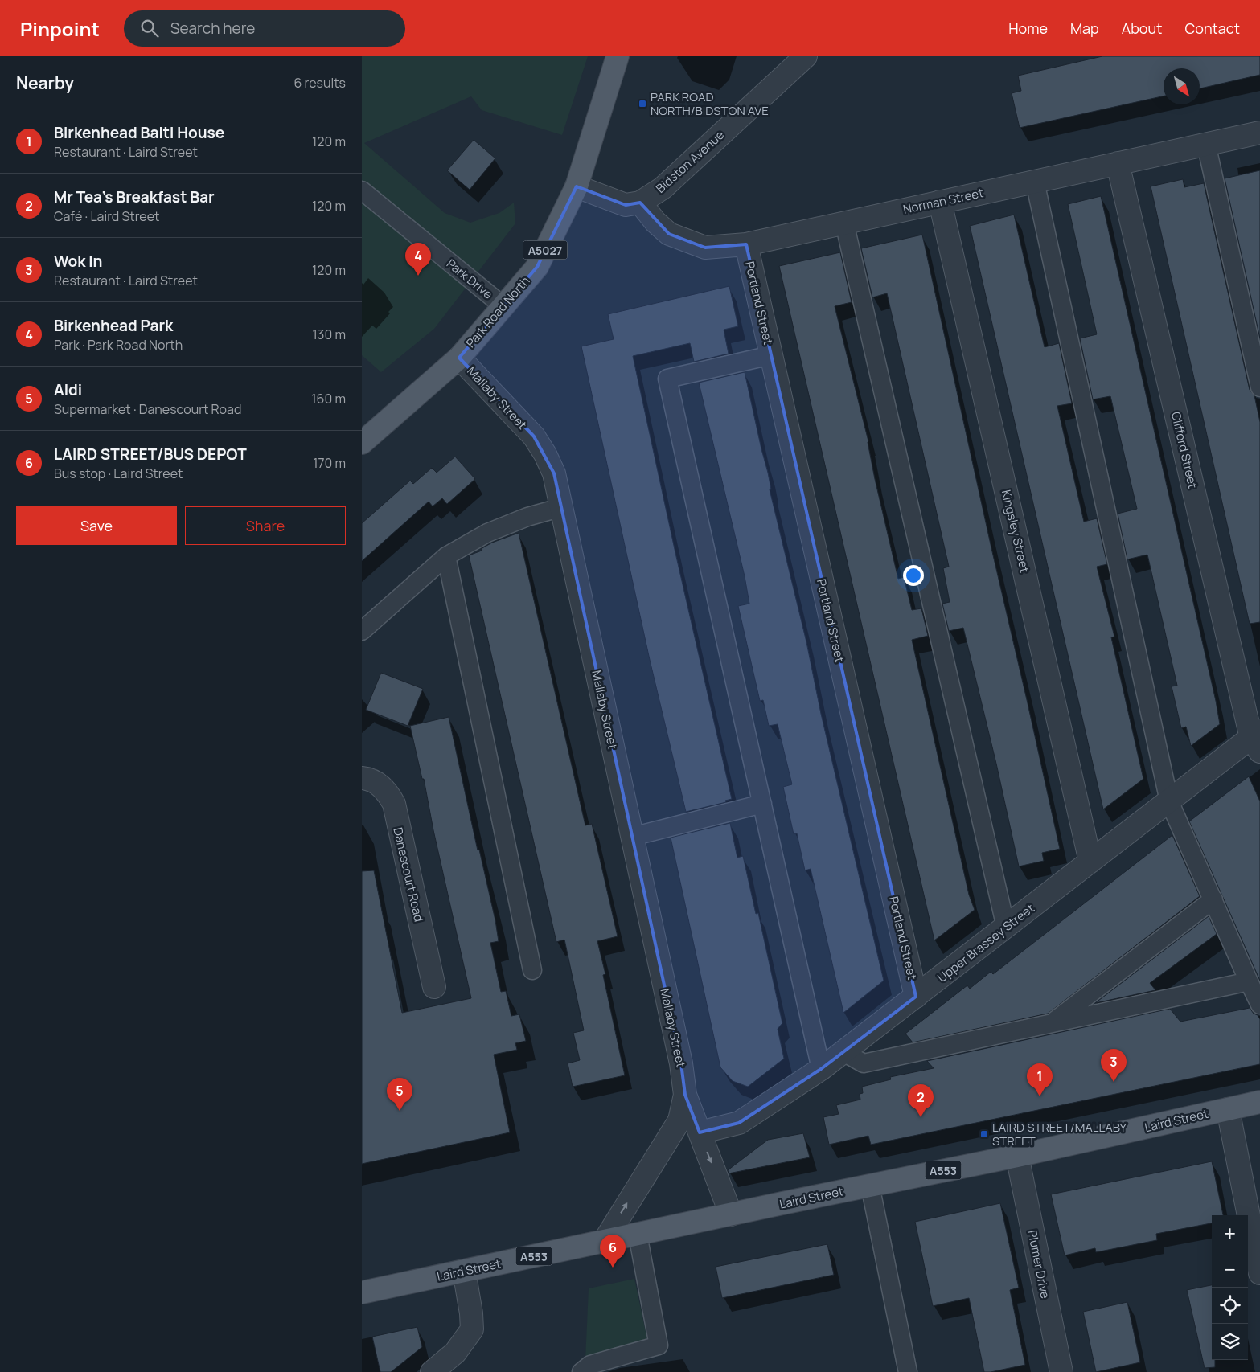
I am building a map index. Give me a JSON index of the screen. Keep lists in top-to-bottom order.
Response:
{
  "streets": {
    "main road": [
      "A5027",
      "Park Road North",
      "Laird Street",
      "A553"
    ],
    "street": [
      "Bidston Avenue",
      "Norman Street",
      "Portland Street",
      "Mallaby Street",
      "Clifford Street",
      "Kingsley Street",
      "Danescourt Road",
      "Upper Brassey Street",
      "Plumer Drive"
    ],
    "lane": ["Park Drive"]
  },
  "crossings": [
    ["Bidston Avenue", "Norman Street"],
    ["Norman Street", "Portland Street"],
    ["Norman Street", "Clifford Street"],
    ["Norman Street", "Kingsley Street"],
    ["Park Drive", "Park Road North"],
    ["Portland Street", "Upper Brassey Street"],
    ["Park Road North", "Mallaby Street"],
    ["Mallaby Street", "Upper Brassey Street"],
    ["Mallaby Street", "Laird Street"],
    ["Clifford Street", "Upper Brassey Street"],
    ["Kingsley Street", "Upper Brassey Street"],
    ["Laird Street", "Plumer Drive"]
  ],
  "places": {
    "transit": ["PARK ROAD NORTH/BIDSTON AVE", "LAIRD STREET/MALLABY STREET"]
  },
  "north": "bottom right",
  "page": {
    "header": "Pinpoint",
    "search": "Search here",
    "nav": [
      "Home",
      "Map",
      "About",
      "Contact"
    ],
    "heading": ["Nearby", "6 results"],
    "list": [
      {
        "mark": "1",
        "name": "Birkenhead Balti House",
        "note": "Restaurant · Laird Street",
        "value": "120 m"
      },
      {
        "mark": "2",
        "name": "Mr Tea's Breakfast Bar",
        "note": "Café · Laird Street",
        "value": "120 m"
      },
      {
        "mark": "3",
        "name": "Wok In",
        "note": "Restaurant · Laird Street",
        "value": "120 m"
      },
      {
        "mark": "4",
        "name": "Birkenhead Park",
        "note": "Park · Park Road North",
        "value": "130 m"
      },
      {
        "mark": "5",
        "name": "Aldi",
        "note": "Supermarket · Danescourt Road",
        "value": "160 m"
      },
      {
        "mark": "6",
        "name": "LAIRD STREET/BUS DEPOT",
        "note": "Bus stop · Laird Street",
        "value": "170 m"
      }
    ],
    "pins": [
      "4",
      "3",
      "1",
      "5",
      "2",
      "6"
    ],
    "buttons": ["Save", "Share"],
    "map_buttons": ["+", "−"]
  }
}
